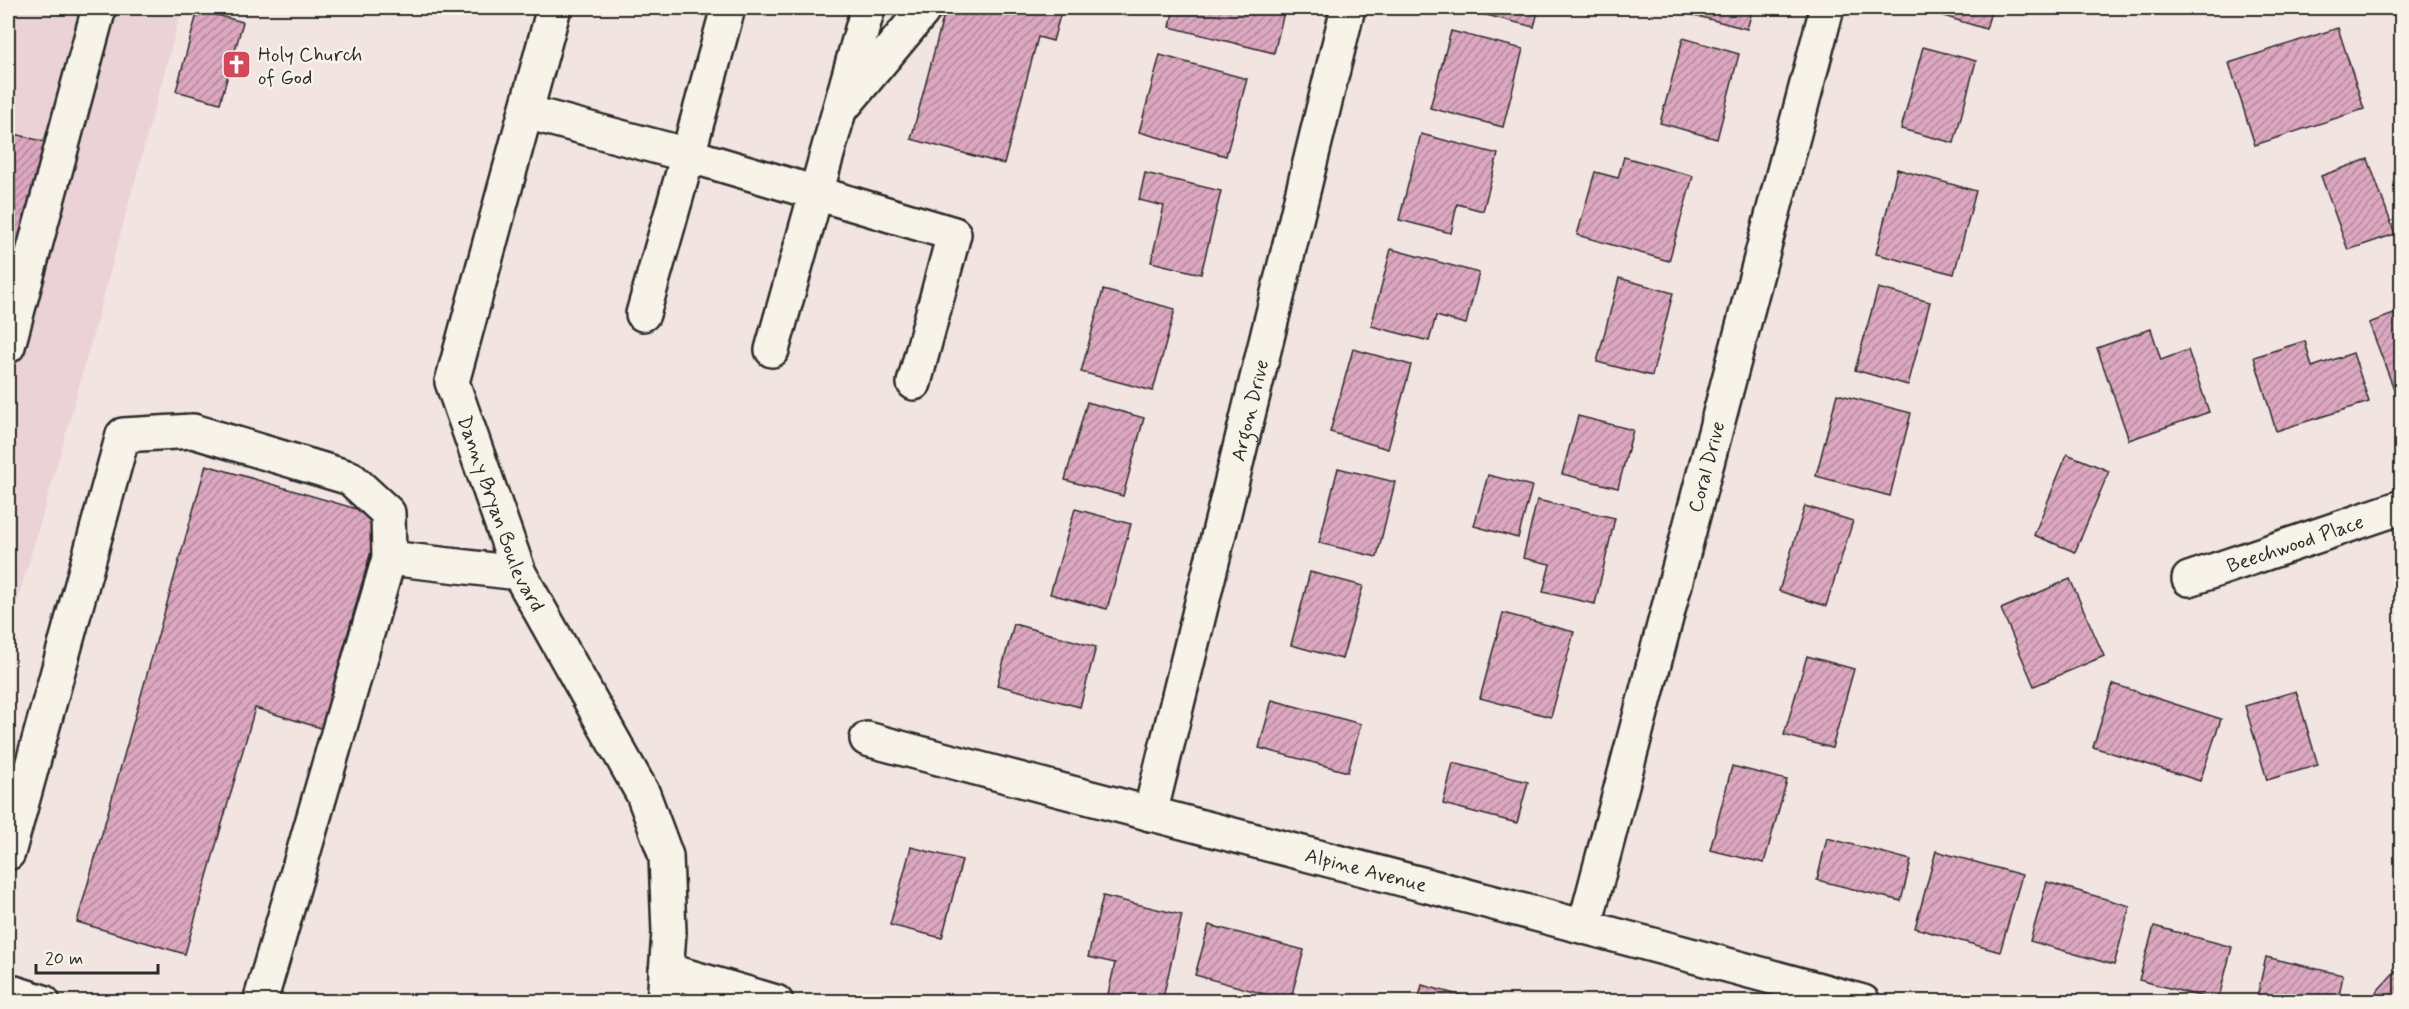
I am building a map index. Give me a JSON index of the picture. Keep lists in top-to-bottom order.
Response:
{
  "streets": {
    "street": [
      "Argon Drive",
      "Coral Drive",
      "Danny Bryan Boulevard",
      "Beechwood Place",
      "Alpine Avenue"
    ]
  },
  "crossings": [
    ["Argon Drive", "Alpine Avenue"],
    ["Coral Drive", "Alpine Avenue"]
  ],
  "places": {
    "church": ["Holy Church of God"]
  },
  "scale_bar": "20 m"
}
